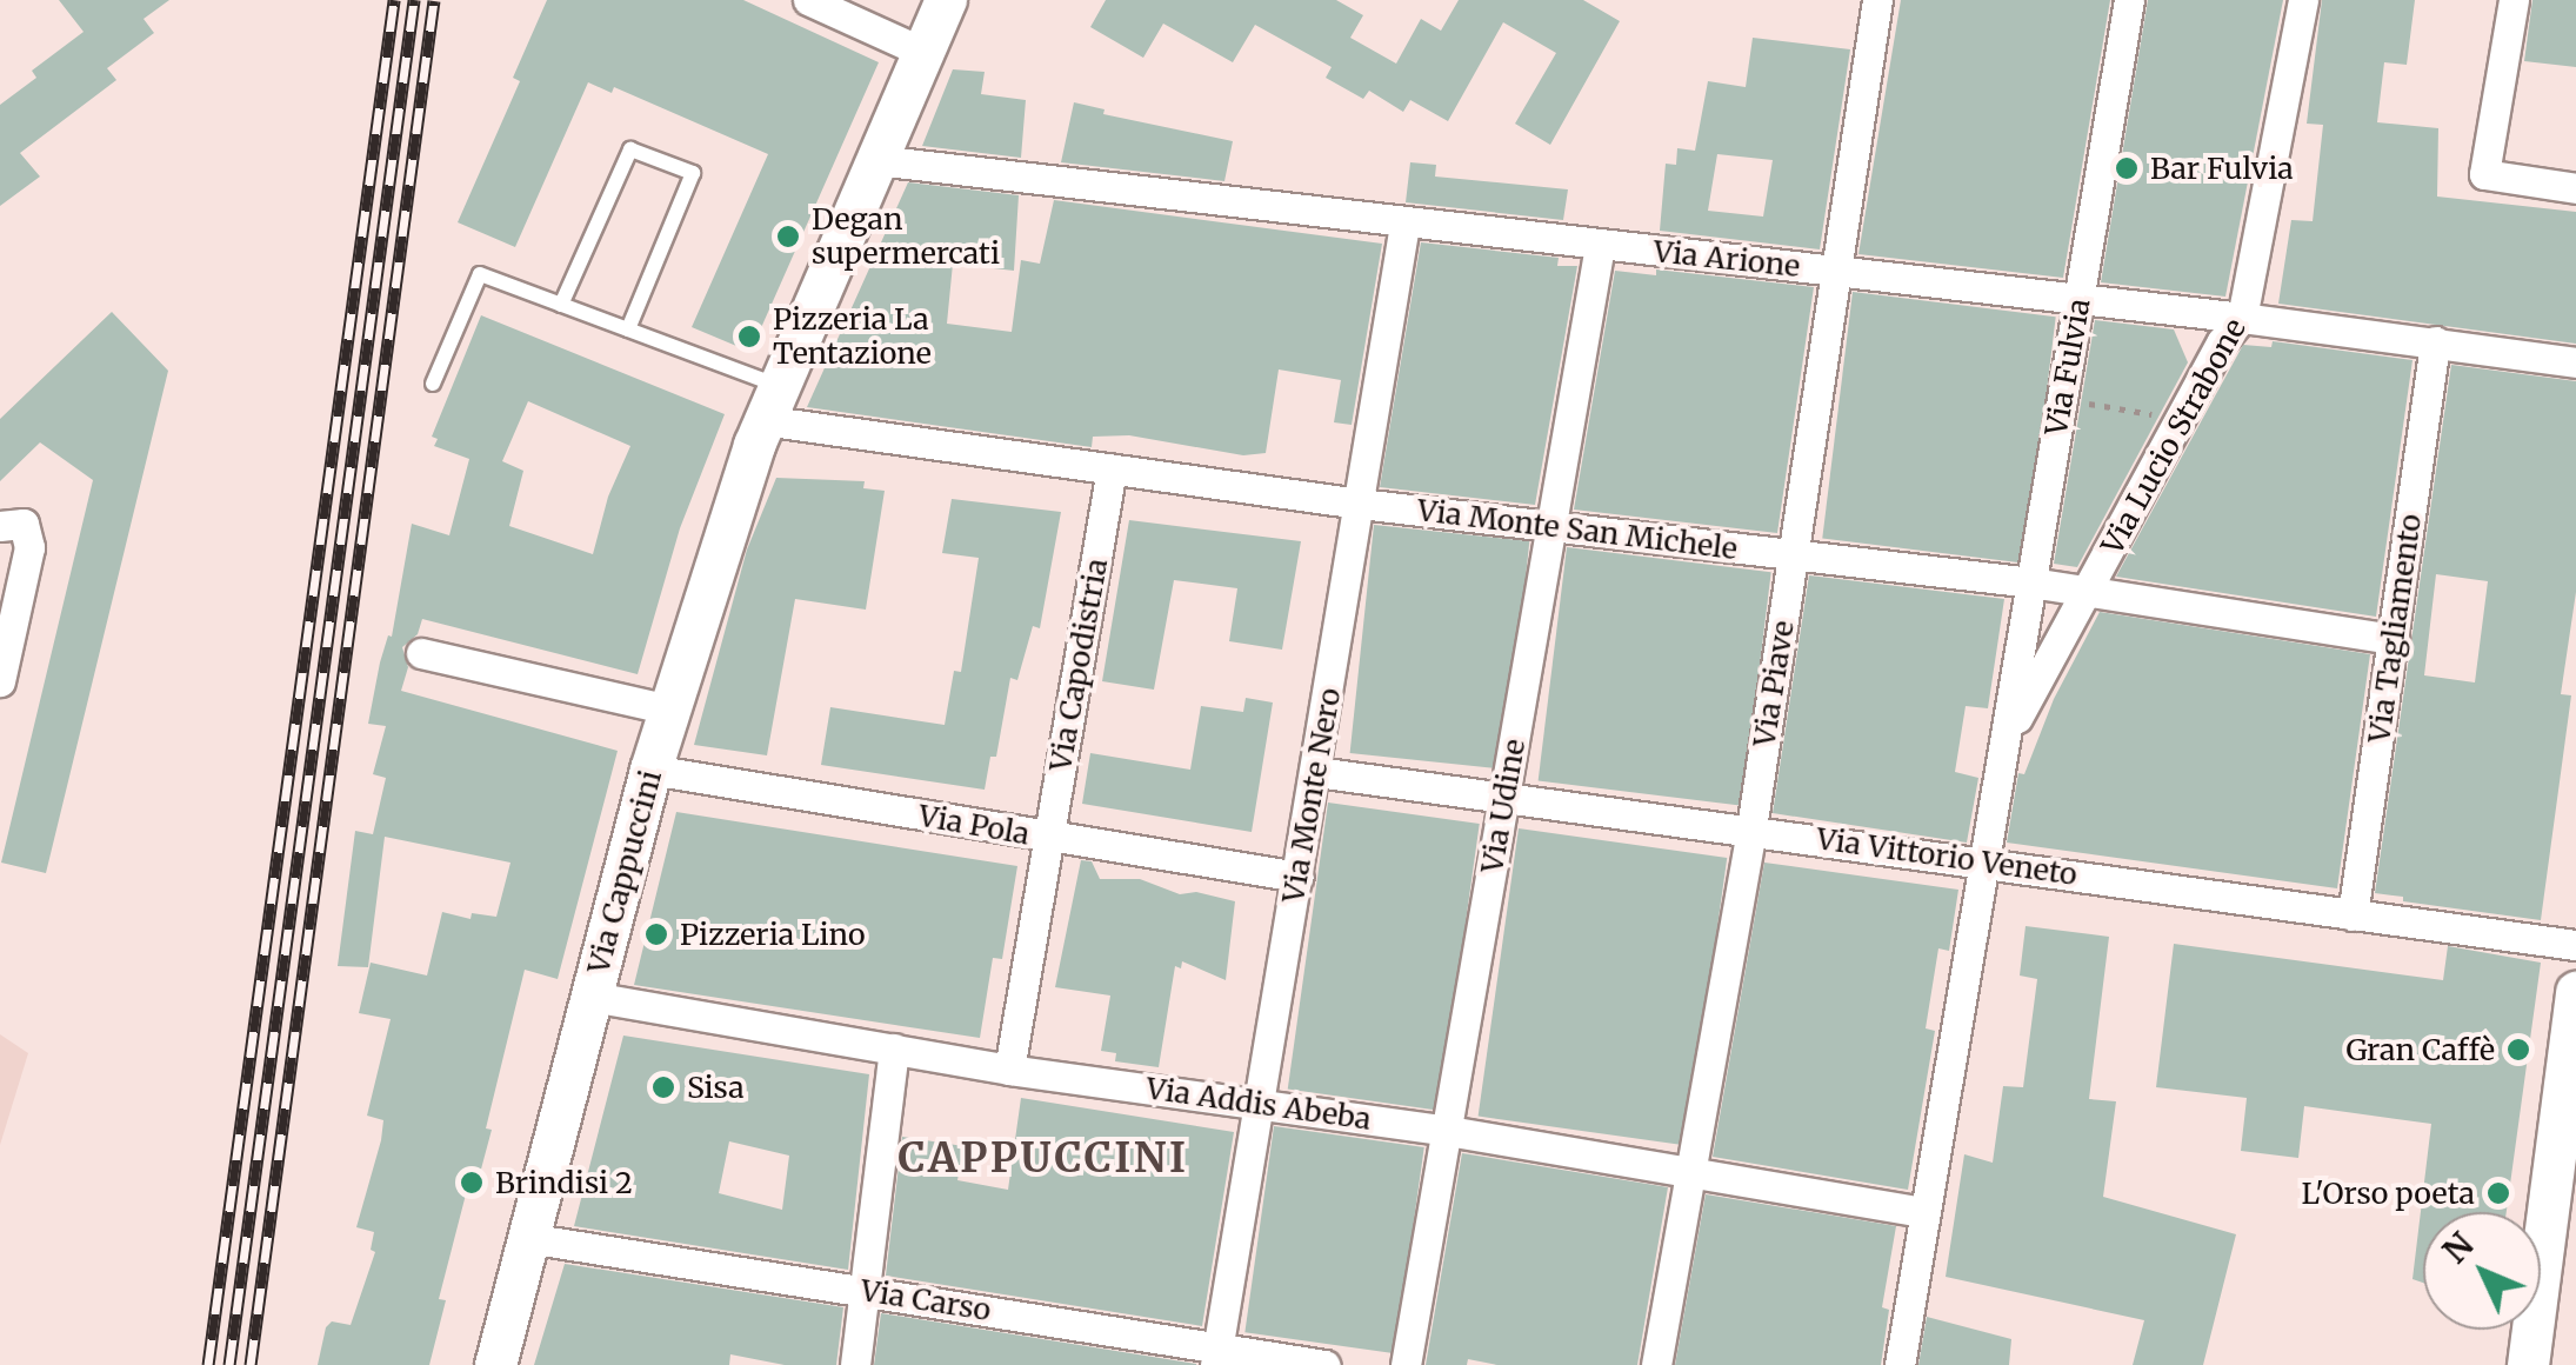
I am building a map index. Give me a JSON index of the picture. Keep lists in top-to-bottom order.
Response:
{
  "streets": {
    "street": [
      "Via Arione",
      "Via Fulvia",
      "Via Lucio Strabone",
      "Via Monte San Michele",
      "Via Tagliamento",
      "Via Capodistria",
      "Via Piave",
      "Via Monte Nero",
      "Via Udine",
      "Via Pola",
      "Via Vittorio Veneto",
      "Via Cappuccini",
      "Via Addis Abeba",
      "Via Carso"
    ]
  },
  "crossings": [
    ["Via Arione", "Via Fulvia"],
    ["Via Arione", "Via Lucio Strabone"],
    ["Via Arione", "Via Tagliamento"],
    ["Via Arione", "Via Piave"],
    ["Via Arione", "Via Monte Nero"],
    ["Via Arione", "Via Udine"],
    ["Via Arione", "Via Cappuccini"],
    ["Via Fulvia", "Via Lucio Strabone"],
    ["Via Fulvia", "Via Monte San Michele"],
    ["Via Fulvia", "Via Vittorio Veneto"],
    ["Via Fulvia", "Via Addis Abeba"],
    ["Via Lucio Strabone", "Via Monte San Michele"],
    ["Via Monte San Michele", "Via Tagliamento"],
    ["Via Monte San Michele", "Via Capodistria"],
    ["Via Monte San Michele", "Via Piave"],
    ["Via Monte San Michele", "Via Monte Nero"],
    ["Via Monte San Michele", "Via Udine"],
    ["Via Monte San Michele", "Via Cappuccini"],
    ["Via Tagliamento", "Via Vittorio Veneto"],
    ["Via Capodistria", "Via Pola"],
    ["Via Capodistria", "Via Addis Abeba"],
    ["Via Piave", "Via Vittorio Veneto"],
    ["Via Piave", "Via Addis Abeba"],
    ["Via Monte Nero", "Via Pola"],
    ["Via Monte Nero", "Via Vittorio Veneto"],
    ["Via Monte Nero", "Via Addis Abeba"],
    ["Via Monte Nero", "Via Carso"],
    ["Via Udine", "Via Vittorio Veneto"],
    ["Via Udine", "Via Addis Abeba"],
    ["Via Pola", "Via Cappuccini"],
    ["Via Cappuccini", "Via Addis Abeba"],
    ["Via Cappuccini", "Via Carso"]
  ],
  "districts": ["CAPPUCCINI"],
  "places": [
    "Bar Fulvia",
    "Degan supermercati",
    "Pizzeria La Tentazione",
    "Pizzeria Lino",
    "Gran Caffè",
    "Sisa",
    "Brindisi 2",
    "L'Orso poeta"
  ],
  "north": "top left"
}
